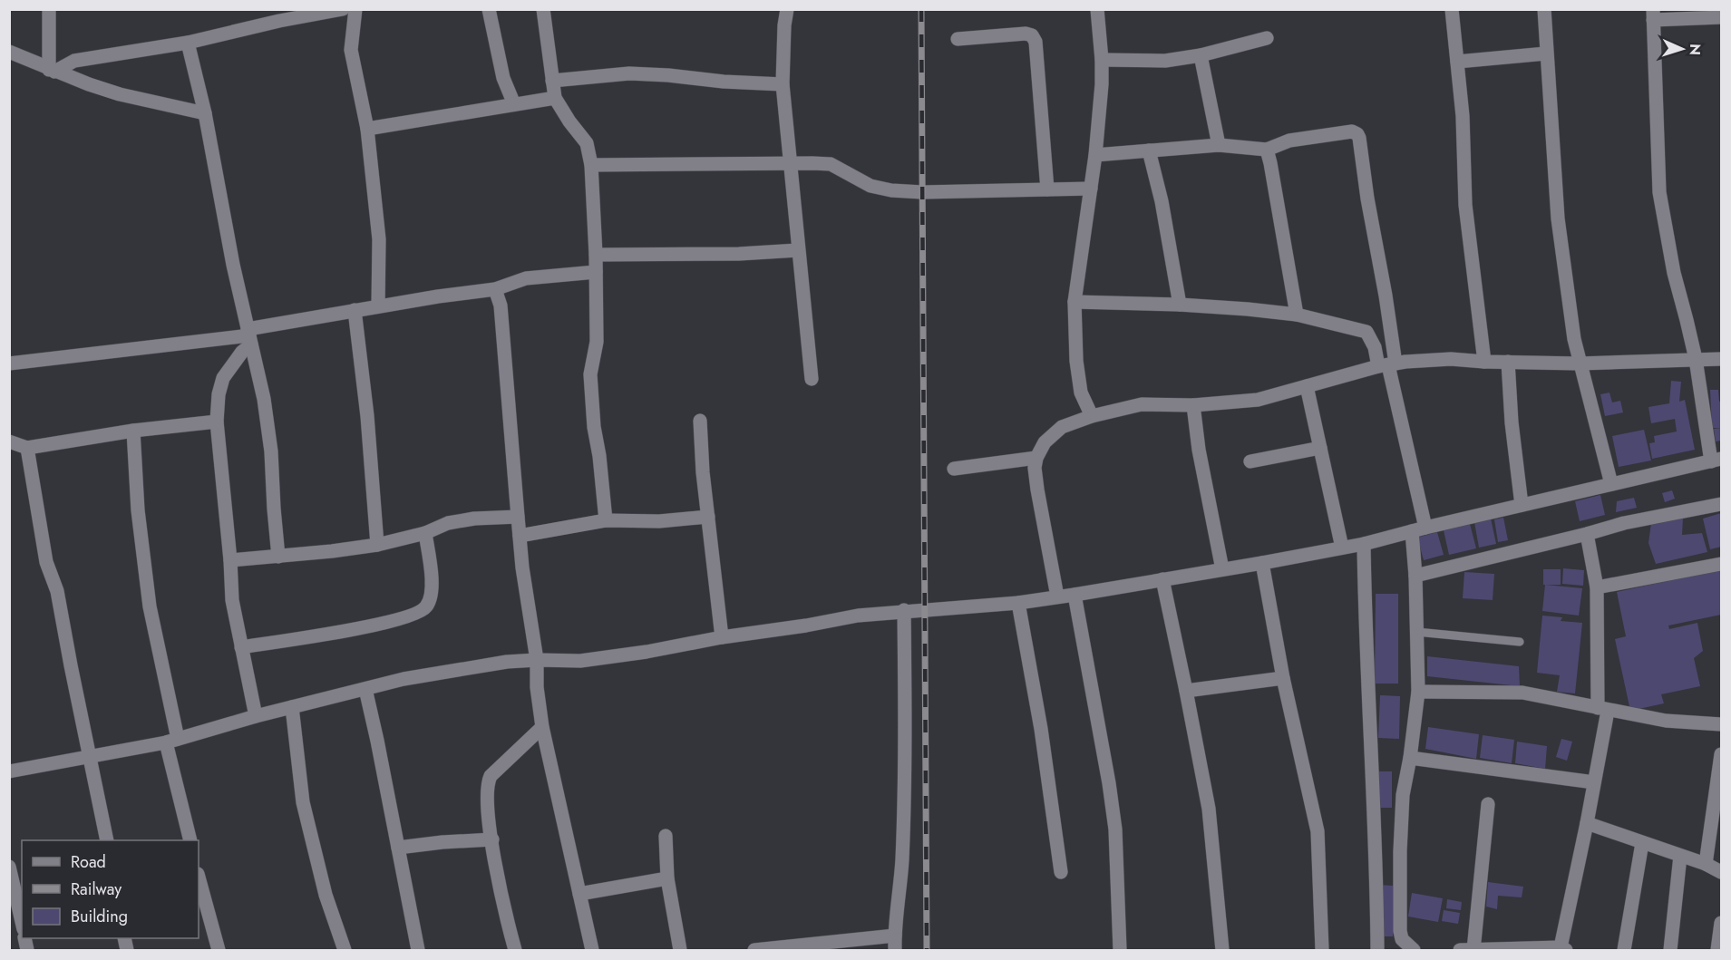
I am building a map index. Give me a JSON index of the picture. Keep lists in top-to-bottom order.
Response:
{
  "legend": ["Road", "Railway", "Building"],
  "north": "right"
}
